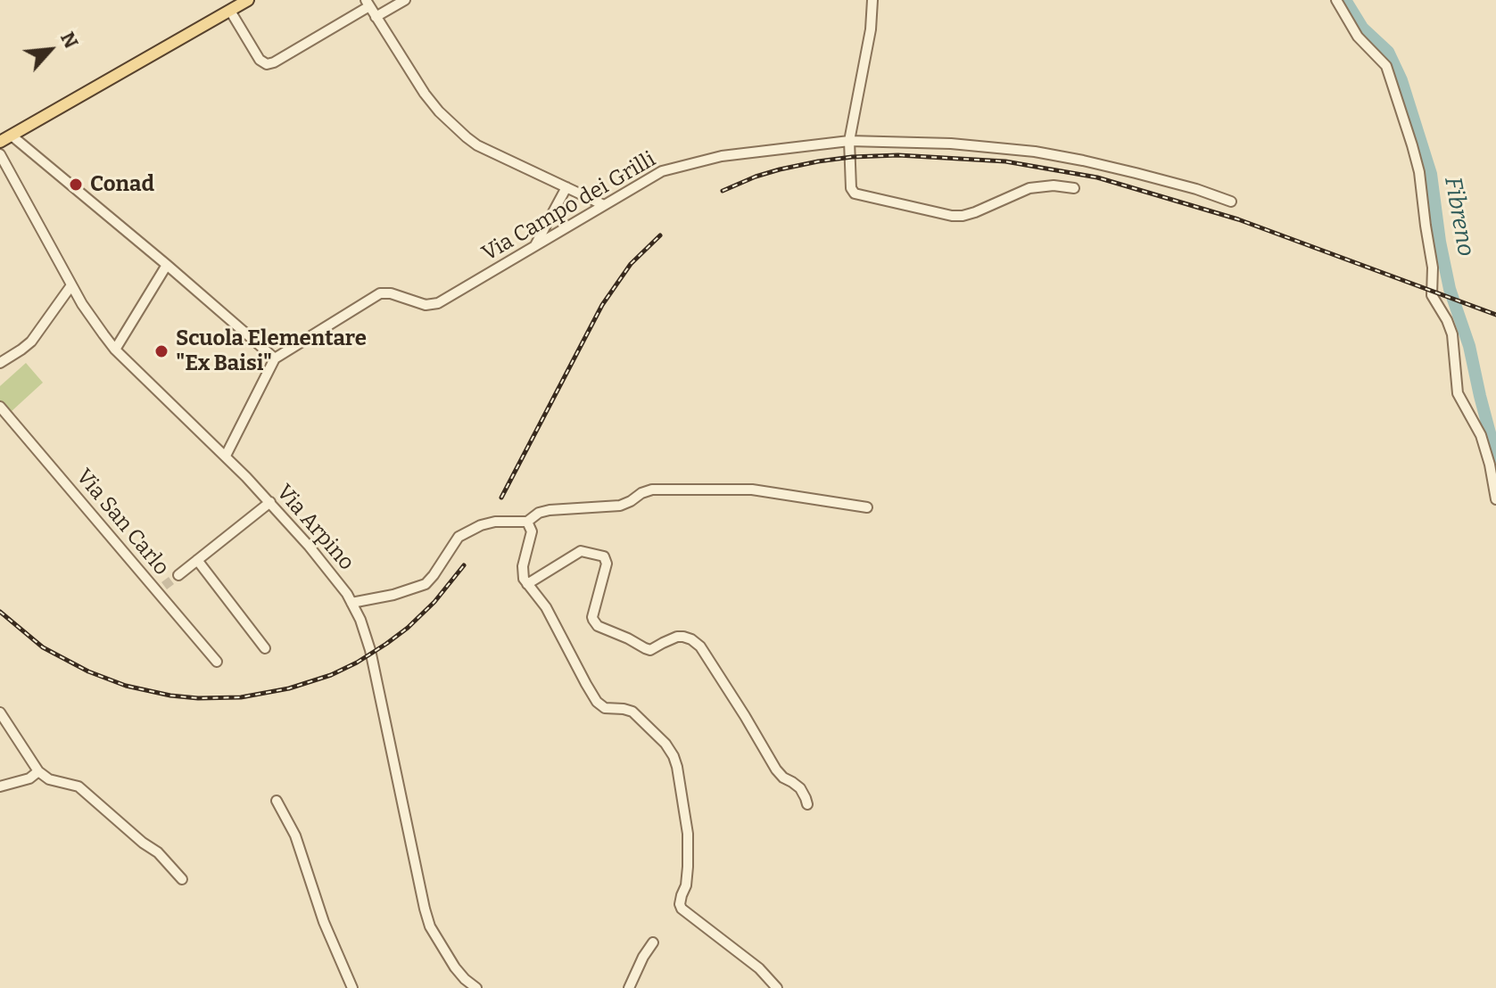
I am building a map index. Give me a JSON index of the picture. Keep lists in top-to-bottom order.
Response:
{
  "streets": {
    "street": ["Via Campo dei Grilli", "Via San Carlo", "Via Arpino"]
  },
  "water": ["Fibreno"],
  "places": ["Conad", "Scuola Elementare \"Ex Baisi\""],
  "north": "top right"
}
